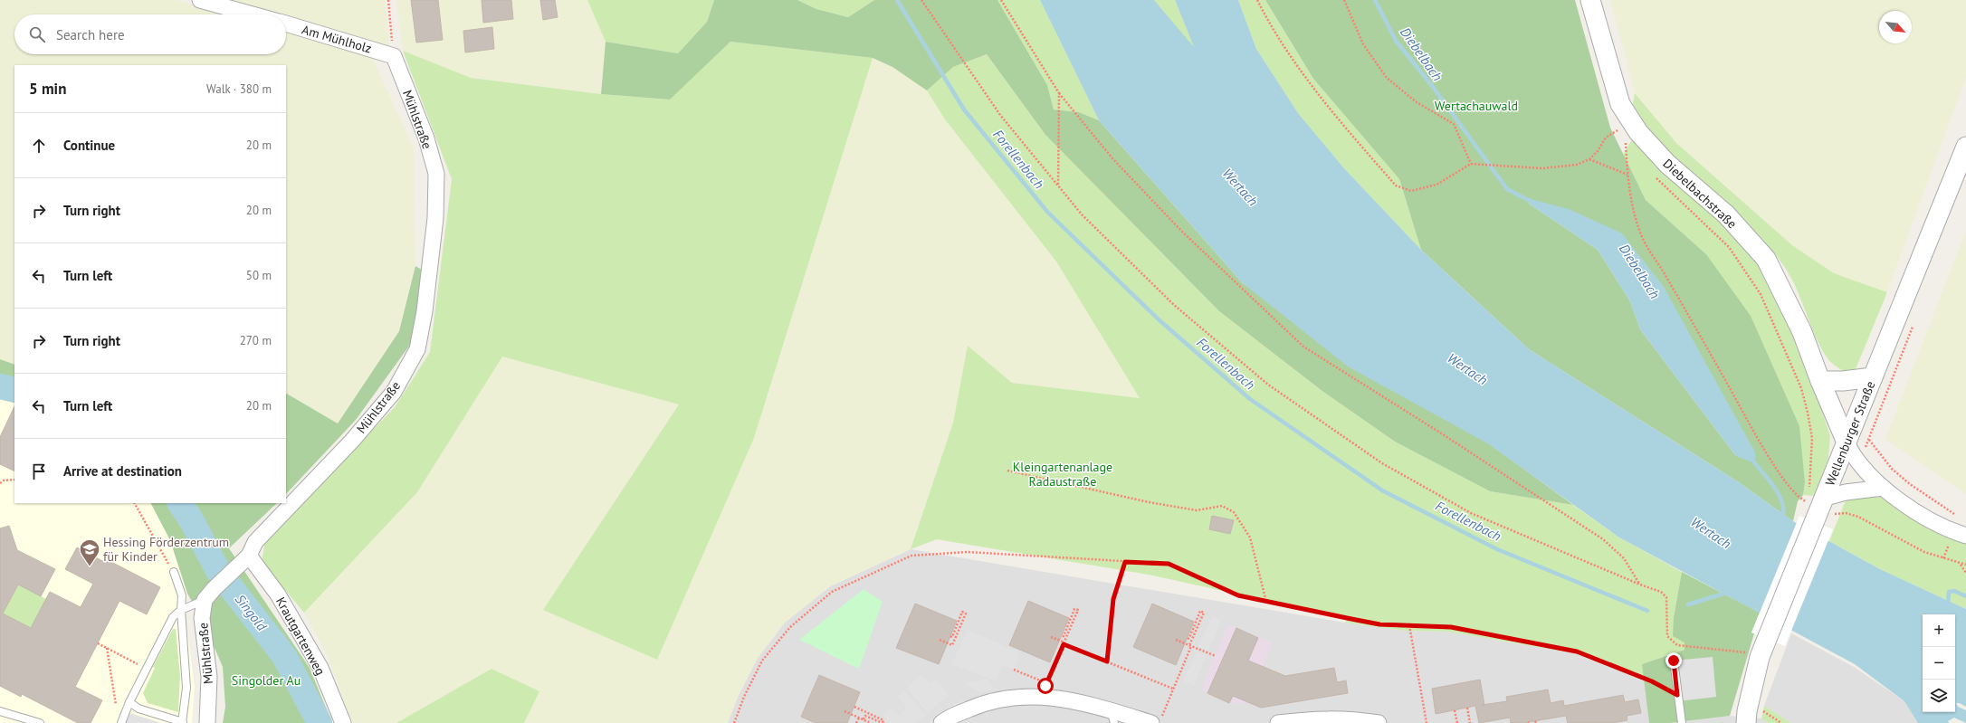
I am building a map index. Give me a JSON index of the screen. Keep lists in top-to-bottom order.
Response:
{
  "streets": {
    "street": [
      "Am Mühlholz",
      "Mühlstraße",
      "Diebelbachstraße",
      "Wellenburger Straße",
      "Krautgartenweg"
    ]
  },
  "crossings": [
    ["Am Mühlholz", "Mühlstraße"],
    ["Mühlstraße", "Krautgartenweg"],
    ["Diebelbachstraße", "Wellenburger Straße"]
  ],
  "water": [
    "Diebelbach",
    "Forellenbach",
    "Wertach",
    "Singold"
  ],
  "parks": ["Wertachauwald", "Kleingartenanlage Radaustraße", "Singolder Au"],
  "places": {
    "school or university": ["Hessing Förderzentrum für Kinder"]
  },
  "north": "bottom right",
  "page": {
    "search": "Search here",
    "heading": ["5 min", "Walk · 380 m"],
    "list": [
      ["Continue", "20 m"],
      ["Turn right", "20 m"],
      ["Turn left", "50 m"],
      ["Turn right", "270 m"],
      ["Turn left", "20 m"],
      "Arrive at destination"
    ],
    "map_buttons": ["+", "−"]
  }
}
